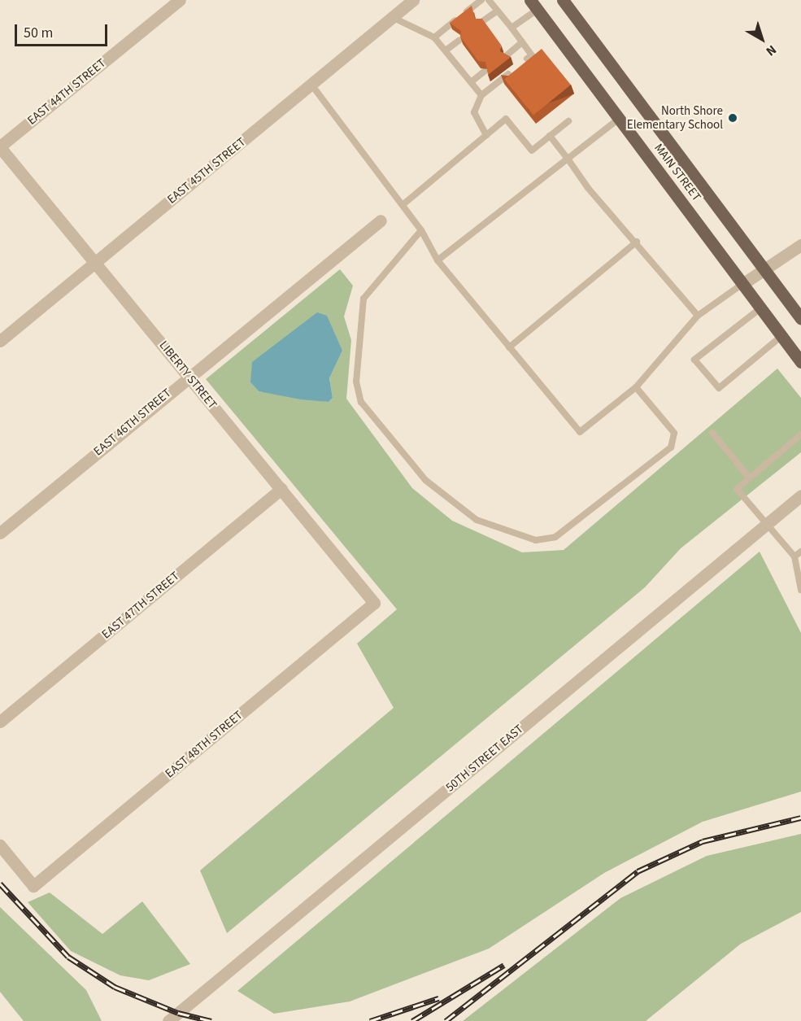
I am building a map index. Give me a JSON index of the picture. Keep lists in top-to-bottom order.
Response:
{
  "streets": {
    "main road": ["MAIN STREET"],
    "street": [
      "EAST 44TH STREET",
      "EAST 45TH STREET",
      "LIBERTY STREET",
      "EAST 46TH STREET",
      "EAST 47TH STREET",
      "EAST 48TH STREET",
      "50TH STREET EAST"
    ]
  },
  "crossings": [
    ["EAST 44TH STREET", "LIBERTY STREET"],
    ["EAST 45TH STREET", "LIBERTY STREET"],
    ["LIBERTY STREET", "EAST 46TH STREET"],
    ["LIBERTY STREET", "EAST 47TH STREET"],
    ["LIBERTY STREET", "EAST 48TH STREET"]
  ],
  "places": ["North Shore Elementary School"],
  "scale_bar": "50 m",
  "north": "bottom right"
}
